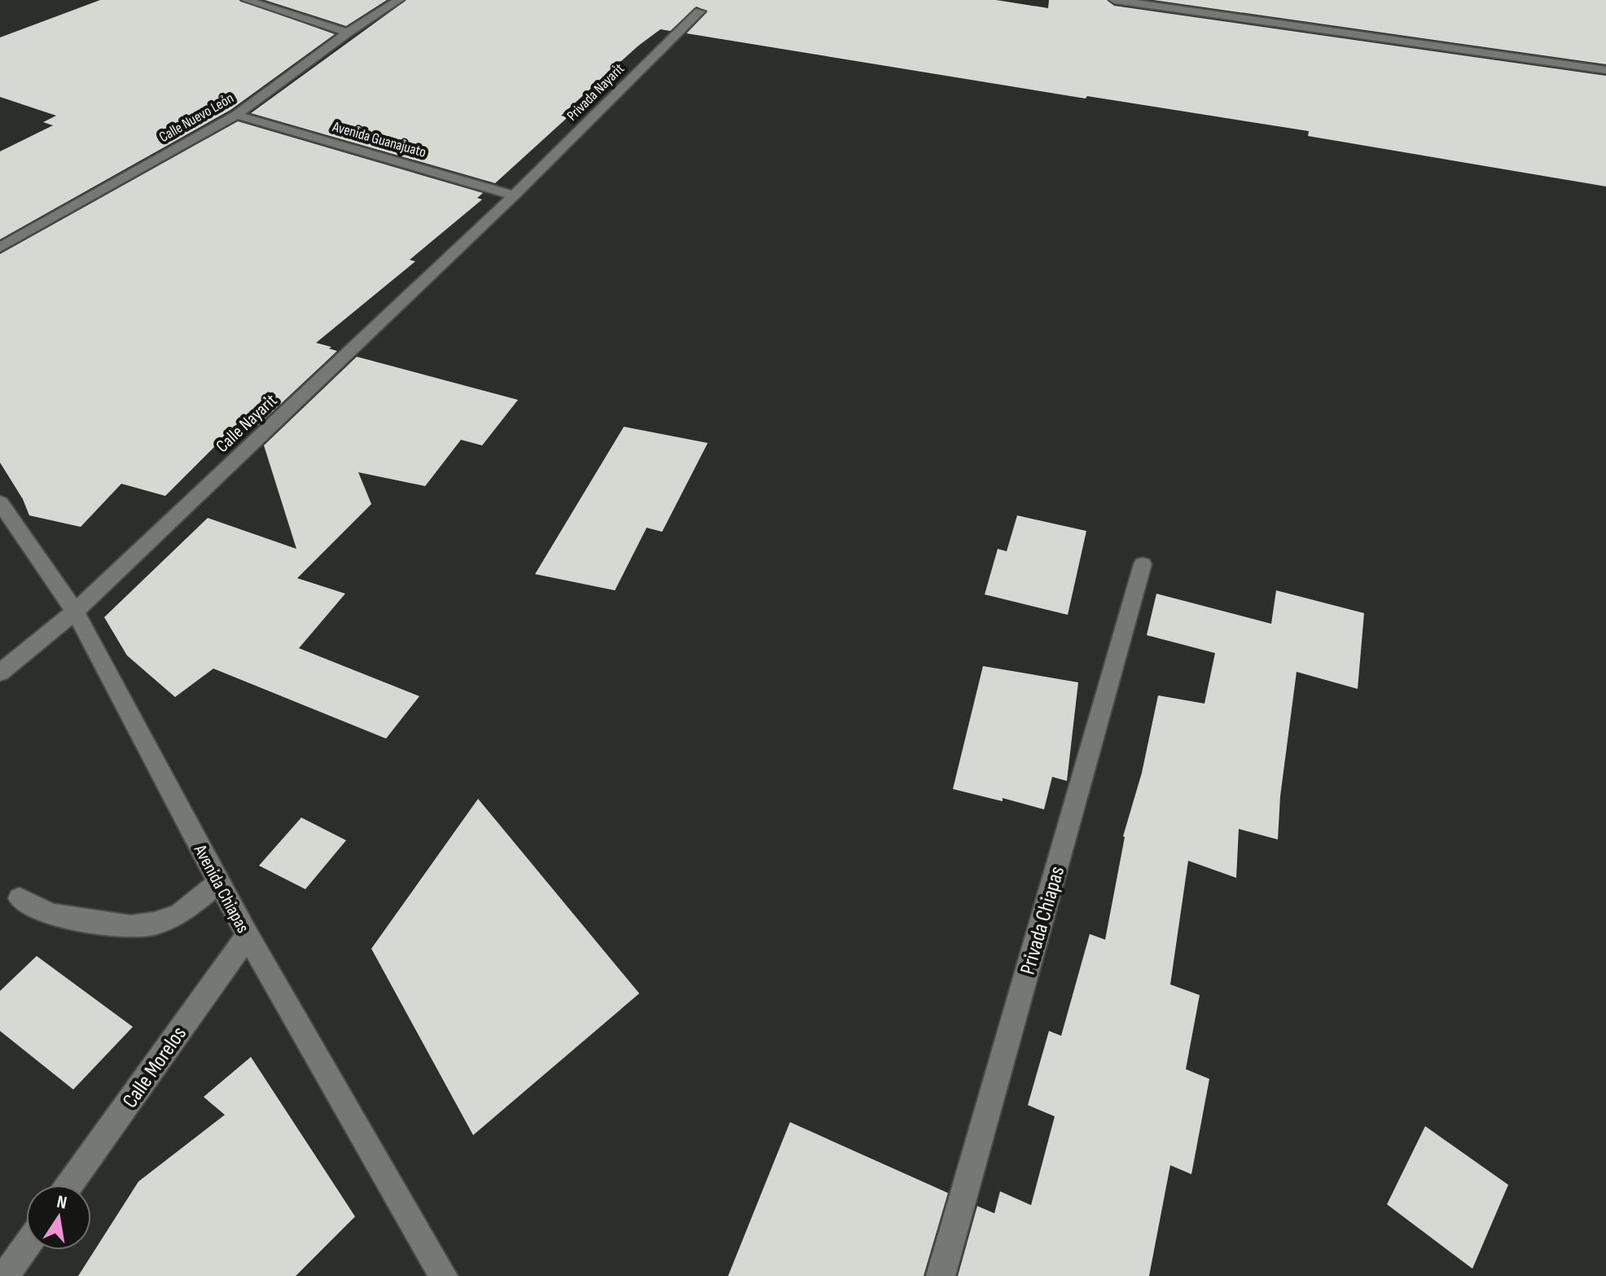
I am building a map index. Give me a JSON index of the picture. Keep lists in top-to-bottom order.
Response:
{
  "streets": {
    "street": [
      "Privada Nayarit",
      "Calle Nuevo León",
      "Avenida Guanajuato",
      "Calle Nayarit",
      "Avenida Chiapas",
      "Privada Chiapas",
      "Calle Morelos"
    ]
  },
  "crossings": [
    ["Privada Nayarit", "Avenida Guanajuato"],
    ["Privada Nayarit", "Calle Nayarit"],
    ["Calle Nuevo León", "Avenida Guanajuato"],
    ["Avenida Guanajuato", "Calle Nayarit"],
    ["Calle Nayarit", "Avenida Chiapas"],
    ["Avenida Chiapas", "Calle Morelos"]
  ],
  "north": "top"
}
